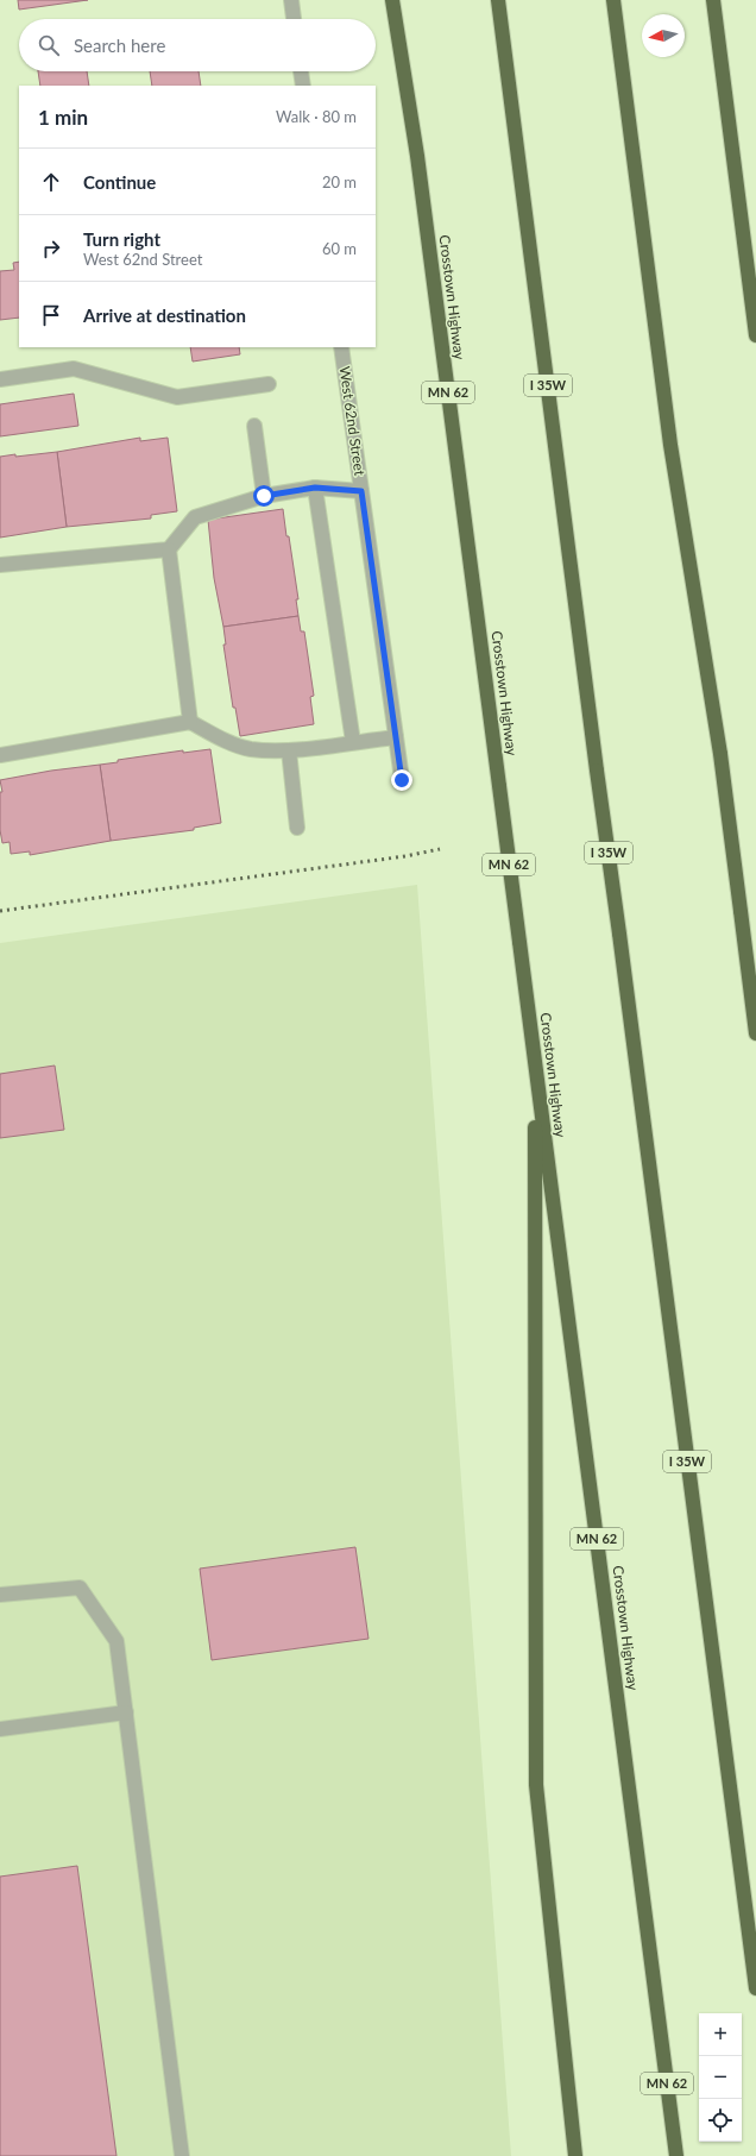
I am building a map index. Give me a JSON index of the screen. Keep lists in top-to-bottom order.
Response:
{
  "streets": {
    "highway": ["Crosstown Highway", "I 35W", "MN 62"],
    "street": ["West 62nd Street"]
  },
  "north": "left",
  "page": {
    "search": "Search here",
    "heading": ["1 min", "Walk · 80 m"],
    "list": [
      ["Continue", "20 m"],
      ["Turn right", "West 62nd Street", "60 m"],
      "Arrive at destination"
    ],
    "map_buttons": ["+", "−"]
  }
}
